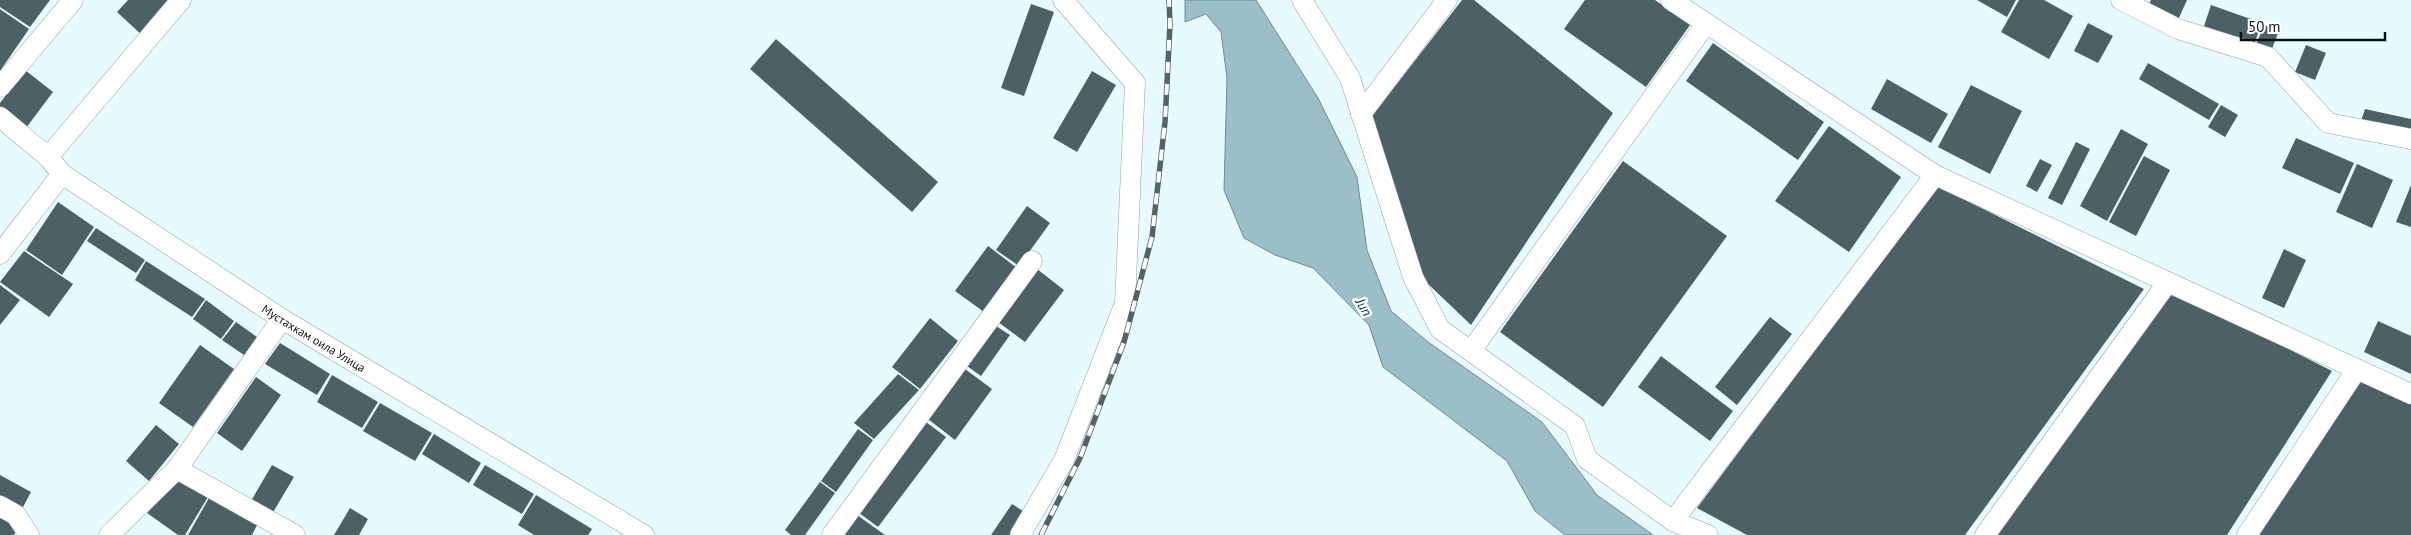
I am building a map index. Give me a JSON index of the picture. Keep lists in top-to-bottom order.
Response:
{
  "streets": {
    "street": ["Мустахкам оила Улица"]
  },
  "water": ["Jun"],
  "scale_bar": "50 m"
}
